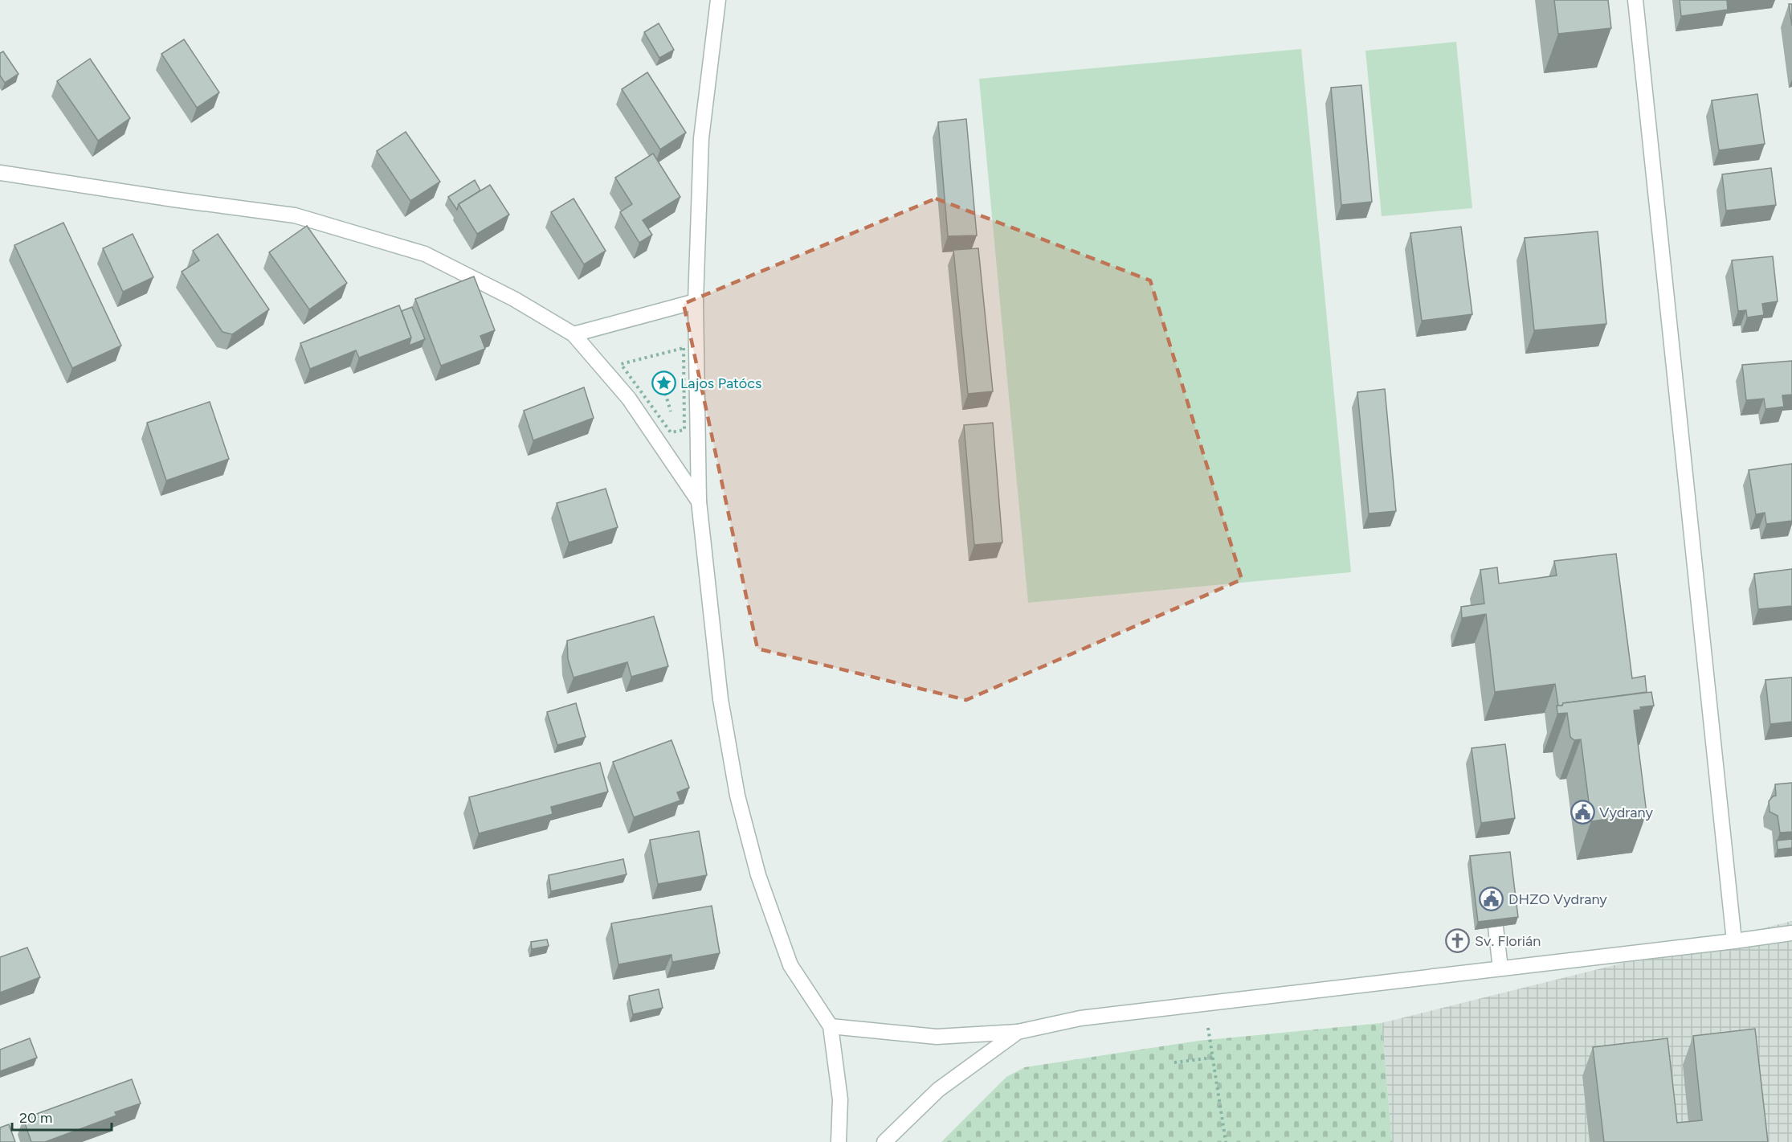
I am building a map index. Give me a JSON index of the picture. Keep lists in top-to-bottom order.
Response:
{
  "places": {
    "place": ["Lajos Patócs"],
    "public building": ["Vydrany", "DHZO Vydrany"],
    "church": ["Sv. Florián"]
  },
  "scale_bar": "20 m"
}
